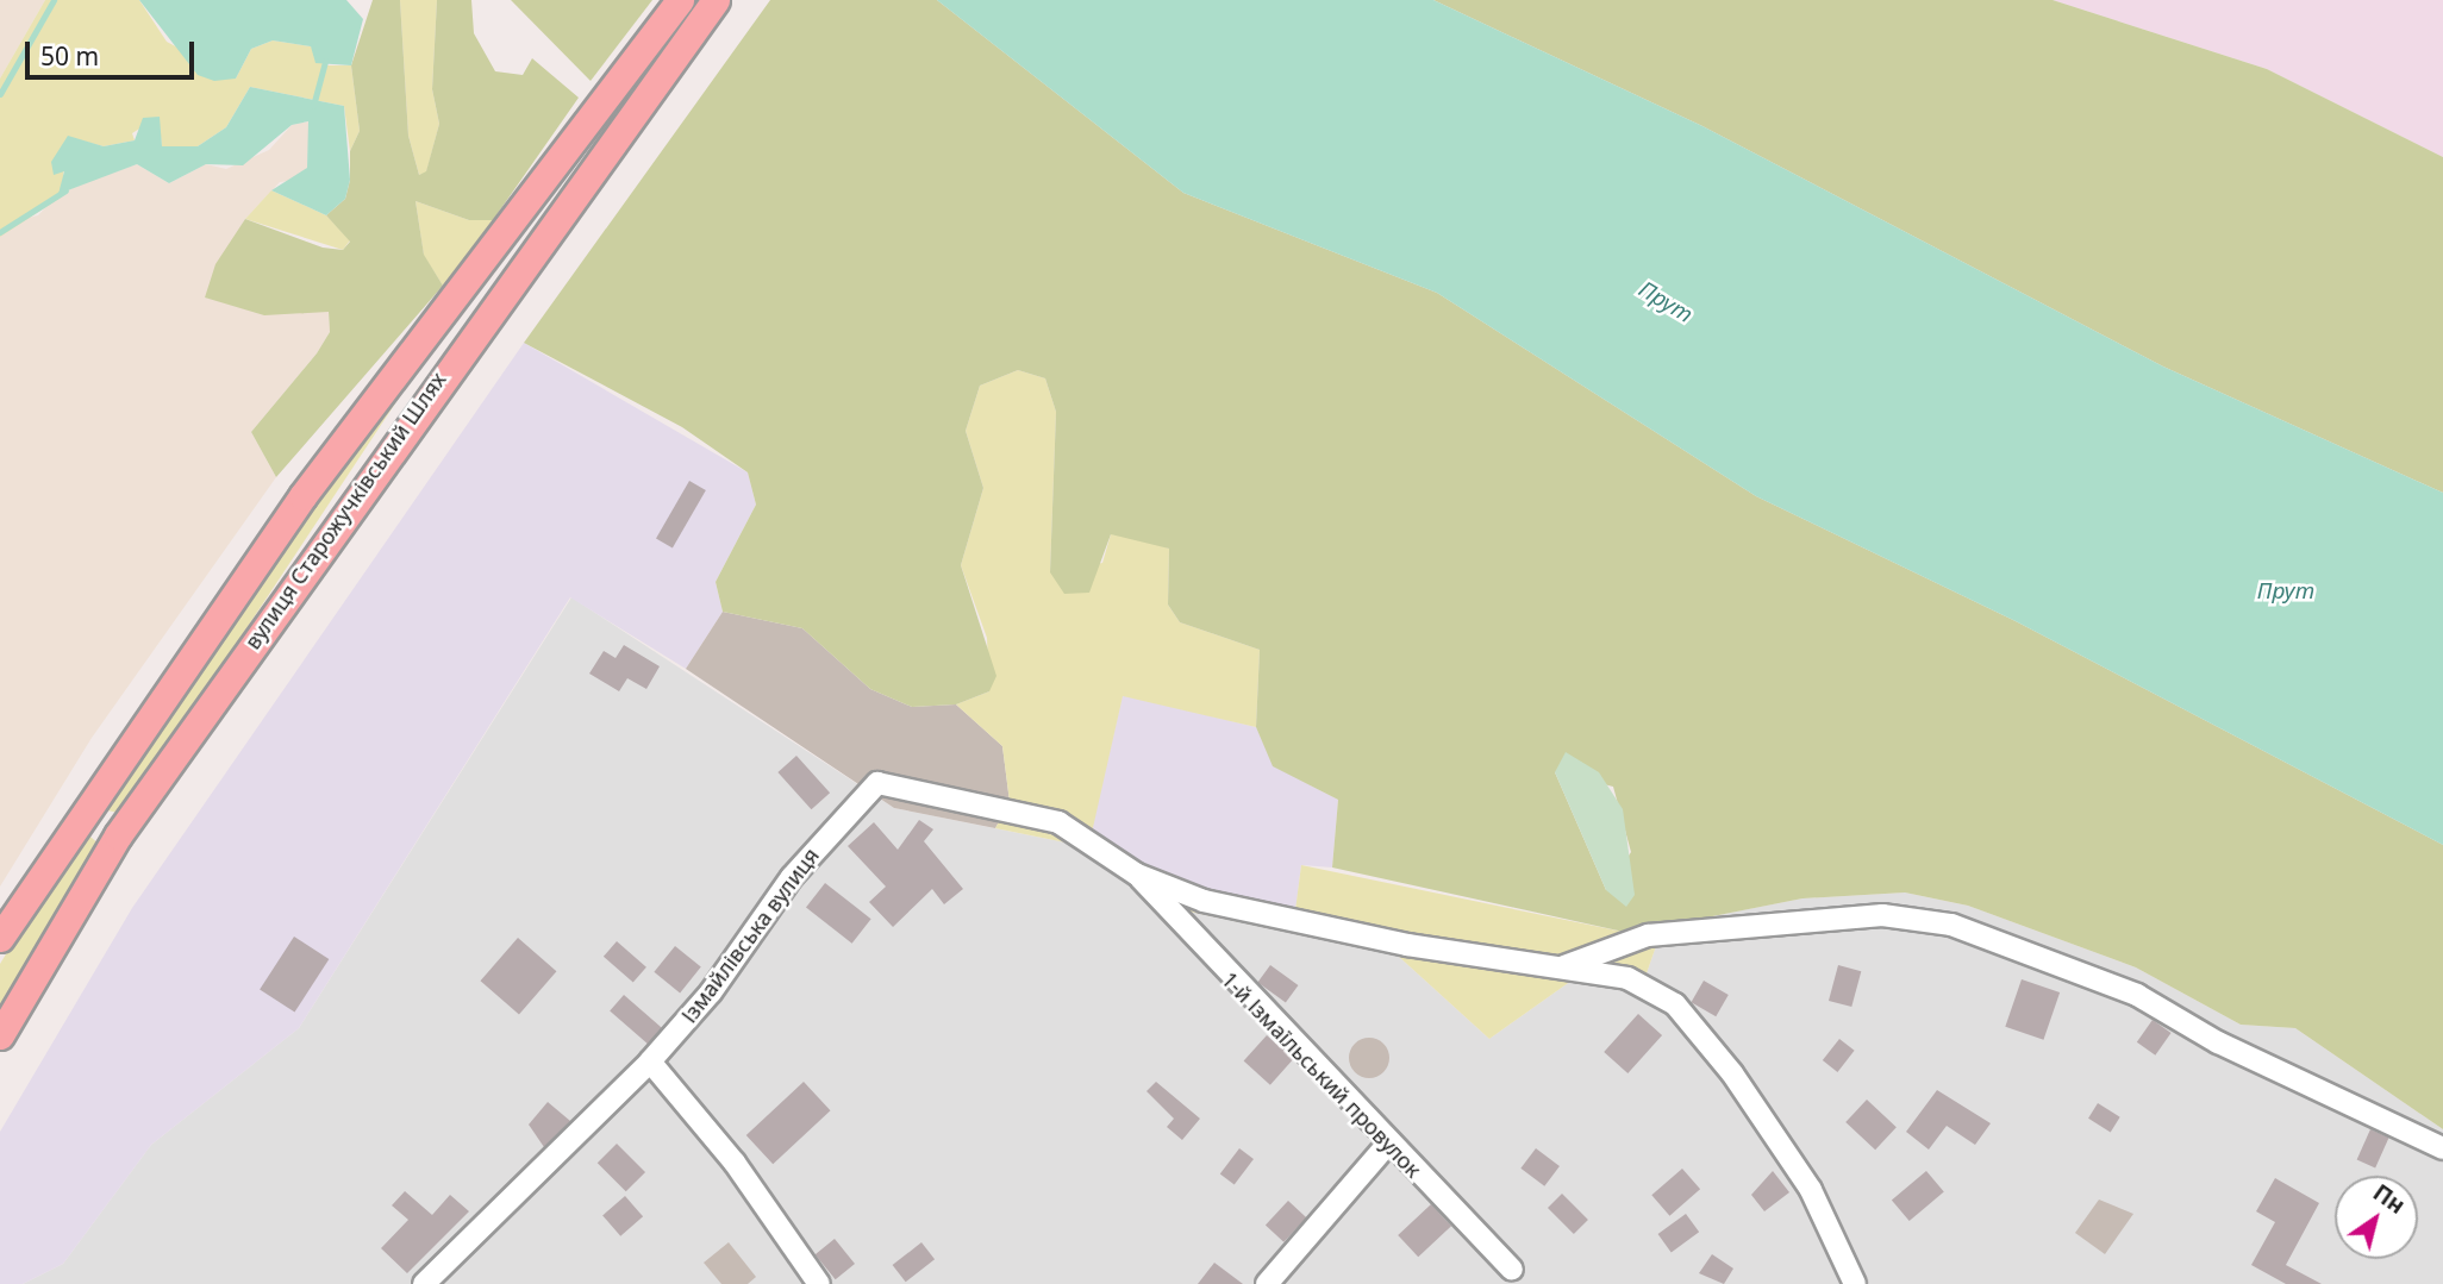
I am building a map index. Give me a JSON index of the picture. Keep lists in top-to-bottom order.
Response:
{
  "streets": {
    "main road": ["вулиця Старожучківський Шлях"],
    "street": ["Ізмайлівська вулиця", "1-й Ізмаїльський провулок"]
  },
  "crossings": [
    ["Ізмайлівська вулиця", "1-й Ізмаїльський провулок"]
  ],
  "water": ["Прут"],
  "scale_bar": "50 m",
  "north": "top right"
}
